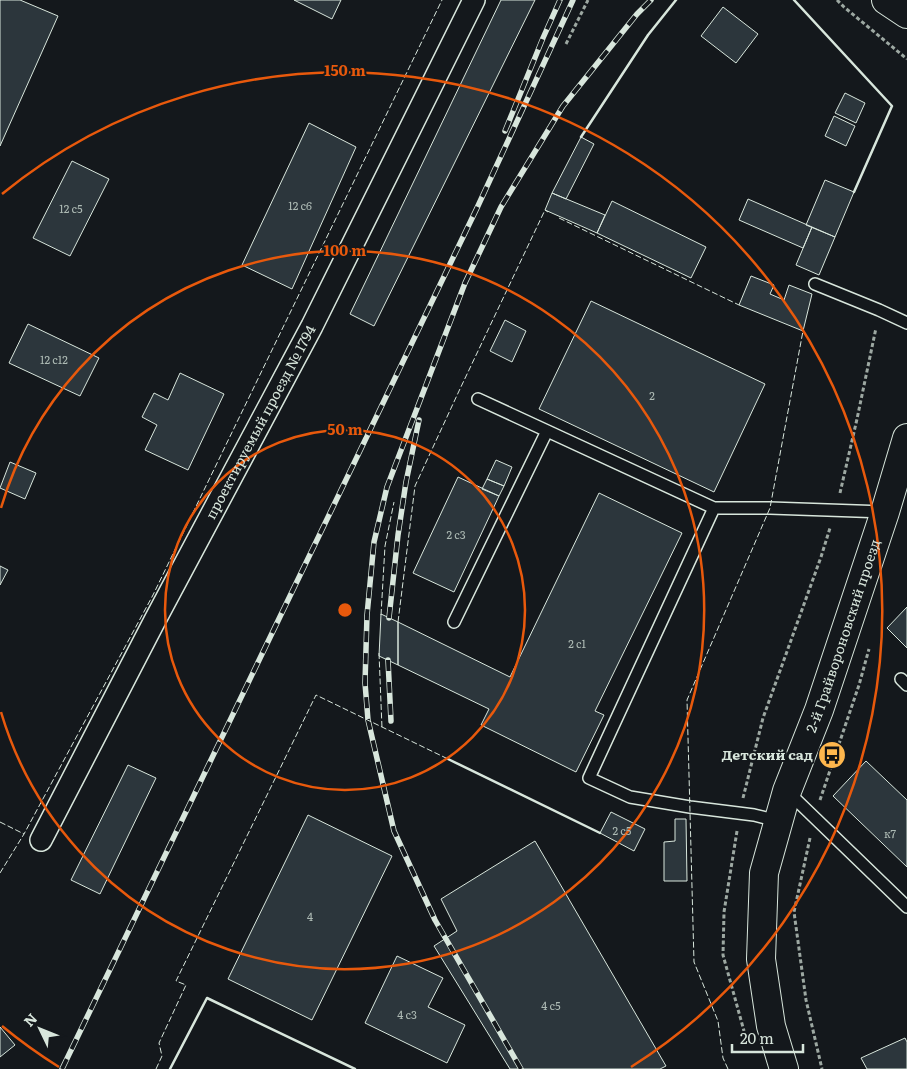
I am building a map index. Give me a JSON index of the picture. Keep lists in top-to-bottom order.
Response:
{
  "streets": {
    "main road": ["2-й Грайвороновский проезд"],
    "street": ["проектируемый проезд № 1794"]
  },
  "places": {
    "bus stop": ["Детский сад"]
  },
  "house_numbers": [
    "12 с6",
    "12 с5",
    "12 с12",
    "2",
    "2 с3",
    "2 с1",
    "2 с5",
    "к7",
    "4",
    "4 с5",
    "4 с3"
  ],
  "scale_bar": "20 m",
  "north": "top left",
  "rings": ["150 m", "100 m", "50 m"]
}
